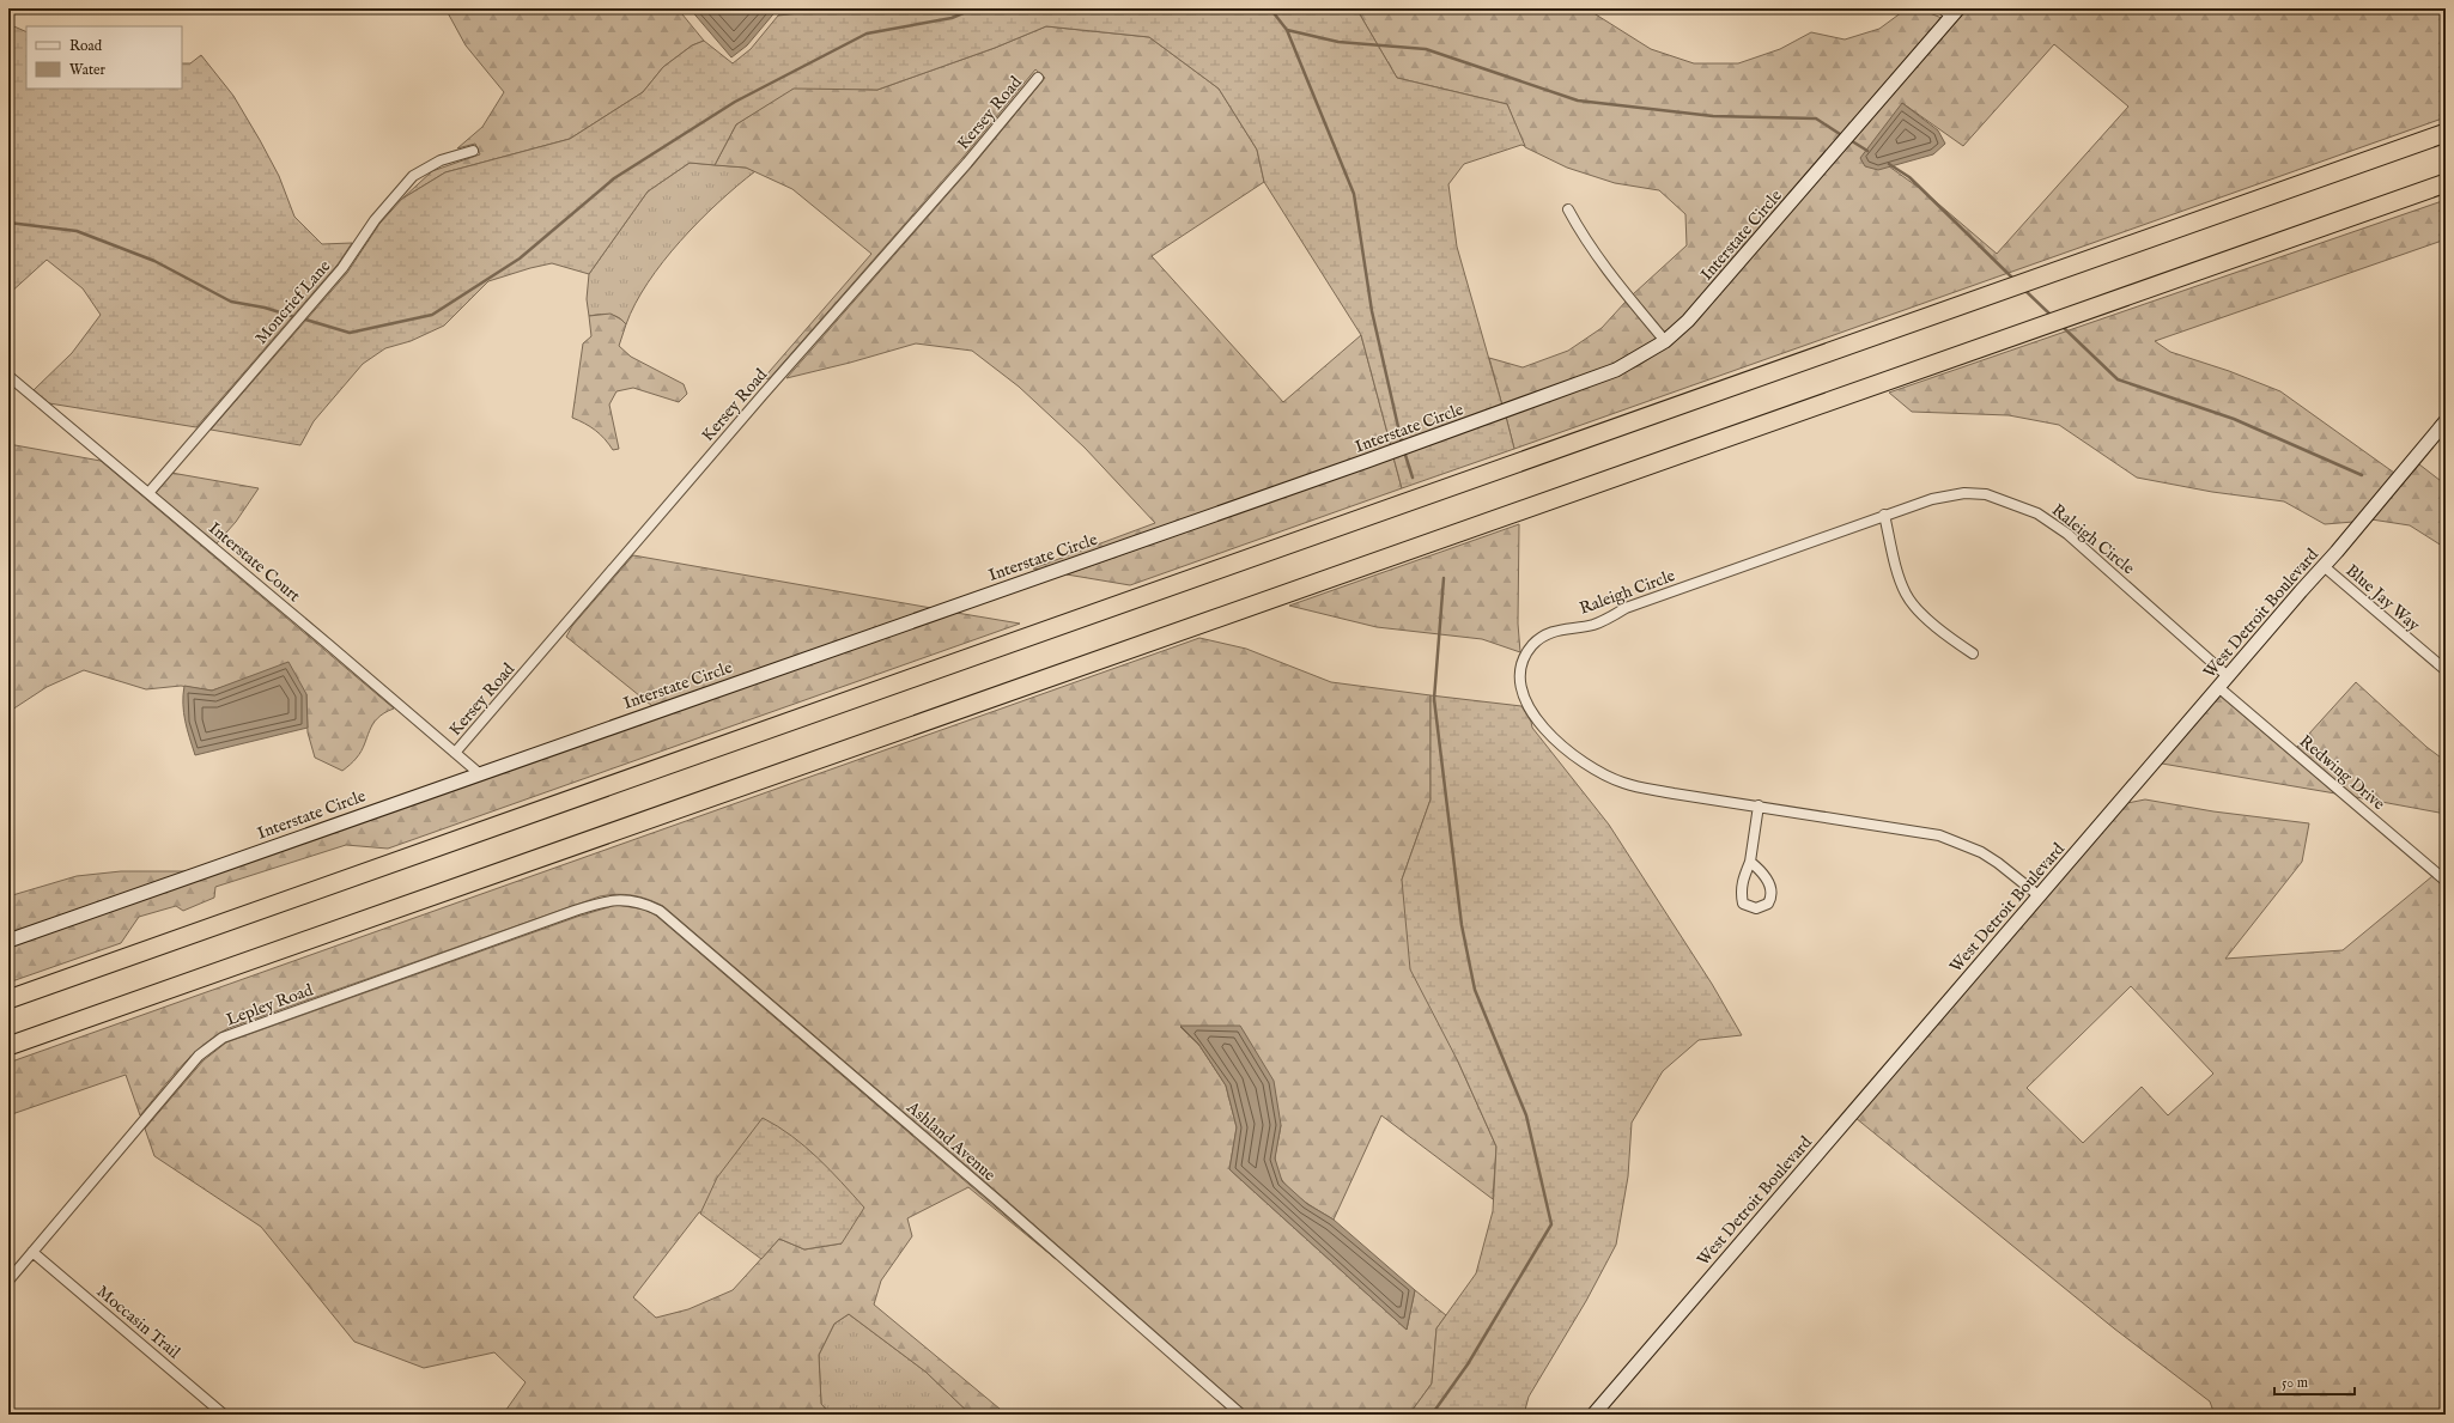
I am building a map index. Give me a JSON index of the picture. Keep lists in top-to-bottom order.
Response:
{
  "streets": {
    "street": [
      "Kersey Road",
      "Interstate Circle",
      "Moncrief Lane",
      "Raleigh Circle",
      "Interstate Court",
      "Blue Jay Way",
      "West Detroit Boulevard",
      "Redwing Drive",
      "Lepley Road",
      "Ashland Avenue",
      "Moccasin Trail"
    ]
  },
  "crossings": [
    ["Kersey Road", "Interstate Court"],
    ["Interstate Circle", "Interstate Court"],
    ["Moncrief Lane", "Interstate Court"],
    ["Raleigh Circle", "West Detroit Boulevard"],
    ["Blue Jay Way", "West Detroit Boulevard"],
    ["West Detroit Boulevard", "Redwing Drive"],
    ["Lepley Road", "Ashland Avenue"],
    ["Lepley Road", "Moccasin Trail"]
  ],
  "legend": ["Road", "Water"],
  "scale_bar": "50 m"
}
